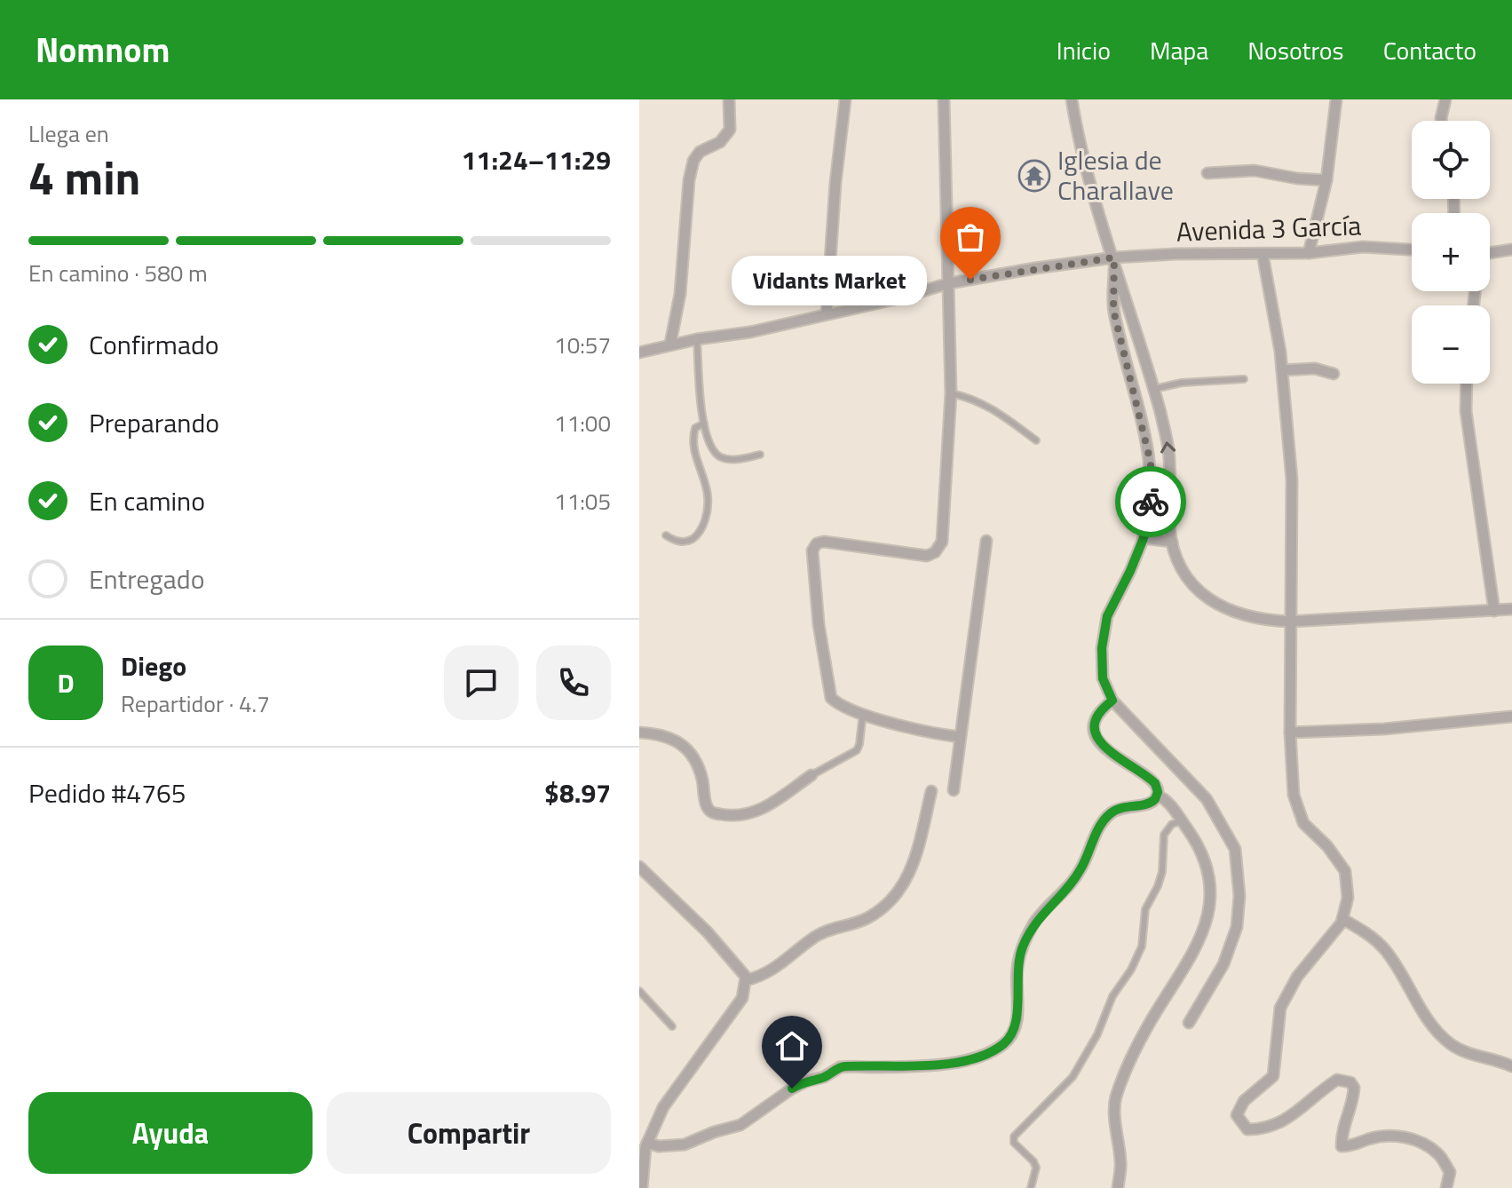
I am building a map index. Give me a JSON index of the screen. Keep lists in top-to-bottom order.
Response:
{
  "streets": {
    "street": ["Avenida 3 García"]
  },
  "places": {
    "temple": ["Iglesia de Charallave"],
    "other": ["Vidants Market"]
  },
  "page": {
    "header": "Nomnom",
    "nav": [
      "Inicio",
      "Mapa",
      "Nosotros",
      "Contacto"
    ],
    "heading": ["4 min", "Llega en", "11:24–11:29"],
    "panel": [
      "Diego",
      "Repartidor · 4.7",
      "Pedido #4765",
      "$8.97"
    ],
    "map_buttons": ["+", "−"],
    "bar": "En camino · 580 m",
    "bubble": "Vidants Market",
    "list": [
      ["Confirmado", "10:57"],
      ["Preparando", "11:00"],
      ["En camino", "11:05"],
      "Entregado"
    ],
    "round": "D",
    "buttons": ["Ayuda", "Compartir"]
  }
}
